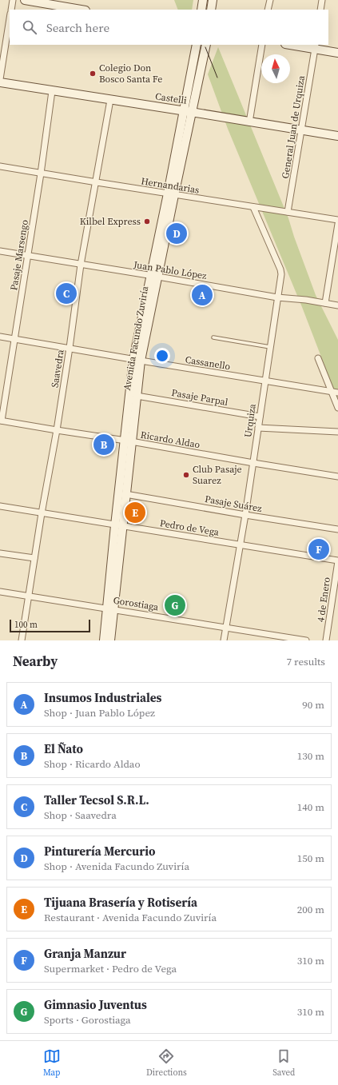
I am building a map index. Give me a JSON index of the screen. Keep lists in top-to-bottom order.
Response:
{
  "streets": {
    "main road": ["Castelli", "Avenida Facundo Zuviría"],
    "street": [
      "General Juan de Urquiza",
      "Hernandarias",
      "Pasaje Marsengo",
      "Juan Pablo López",
      "Cassanello",
      "Saavedra",
      "Pasaje Parpal",
      "Urquiza",
      "Ricardo Aldao",
      "Pasaje Suárez",
      "Pedro de Vega",
      "4 de Enero",
      "Gorostiaga"
    ]
  },
  "crossings": [
    ["Castelli", "General Juan de Urquiza"],
    ["Castelli", "Pasaje Marsengo"],
    ["Castelli", "Avenida Facundo Zuviría"],
    ["Castelli", "Saavedra"],
    ["General Juan de Urquiza", "Hernandarias"],
    ["Hernandarias", "Pasaje Marsengo"],
    ["Hernandarias", "Avenida Facundo Zuviría"],
    ["Hernandarias", "Saavedra"],
    ["Hernandarias", "Urquiza"],
    ["Pasaje Marsengo", "Juan Pablo López"],
    ["Pasaje Marsengo", "Cassanello"],
    ["Pasaje Marsengo", "Ricardo Aldao"],
    ["Juan Pablo López", "Avenida Facundo Zuviría"],
    ["Juan Pablo López", "Saavedra"],
    ["Juan Pablo López", "Urquiza"],
    ["Avenida Facundo Zuviría", "Cassanello"],
    ["Avenida Facundo Zuviría", "Pasaje Parpal"],
    ["Avenida Facundo Zuviría", "Ricardo Aldao"],
    ["Avenida Facundo Zuviría", "Pasaje Suárez"],
    ["Avenida Facundo Zuviría", "Pedro de Vega"],
    ["Avenida Facundo Zuviría", "Gorostiaga"],
    ["Cassanello", "Saavedra"],
    ["Cassanello", "Urquiza"],
    ["Saavedra", "Ricardo Aldao"],
    ["Saavedra", "Pedro de Vega"],
    ["Saavedra", "Gorostiaga"],
    ["Pasaje Parpal", "Urquiza"],
    ["Urquiza", "Ricardo Aldao"],
    ["Urquiza", "Pasaje Suárez"],
    ["Urquiza", "Pedro de Vega"],
    ["Urquiza", "Gorostiaga"],
    ["Pedro de Vega", "4 de Enero"]
  ],
  "places": ["Colegio Don Bosco Santa Fe", "Kilbel Express", "Club Pasaje Suarez"],
  "scale_bar": "100 m",
  "north": "top",
  "page": {
    "search": "Search here",
    "pins": [
      "D",
      "C",
      "A",
      "B",
      "E",
      "F",
      "G"
    ],
    "scale": "100 m",
    "heading": ["Nearby", "7 results"],
    "list": [
      {
        "mark": "A",
        "name": "Insumos Industriales",
        "note": "Shop · Juan Pablo López",
        "value": "90 m"
      },
      {
        "mark": "B",
        "name": "El Ñato",
        "note": "Shop · Ricardo Aldao",
        "value": "130 m"
      },
      {
        "mark": "C",
        "name": "Taller Tecsol S.R.L.",
        "note": "Shop · Saavedra",
        "value": "140 m"
      },
      {
        "mark": "D",
        "name": "Pinturería Mercurio",
        "note": "Shop · Avenida Facundo Zuviría",
        "value": "150 m"
      },
      {
        "mark": "E",
        "name": "Tijuana Brasería y Rotisería",
        "note": "Restaurant · Avenida Facundo Zuviría",
        "value": "200 m"
      },
      {
        "mark": "F",
        "name": "Granja Manzur",
        "note": "Supermarket · Pedro de Vega",
        "value": "310 m"
      },
      {
        "mark": "G",
        "name": "Gimnasio Juventus",
        "note": "Sports · Gorostiaga",
        "value": "310 m"
      }
    ],
    "nav": ["Map", "Directions", "Saved"]
  }
}
